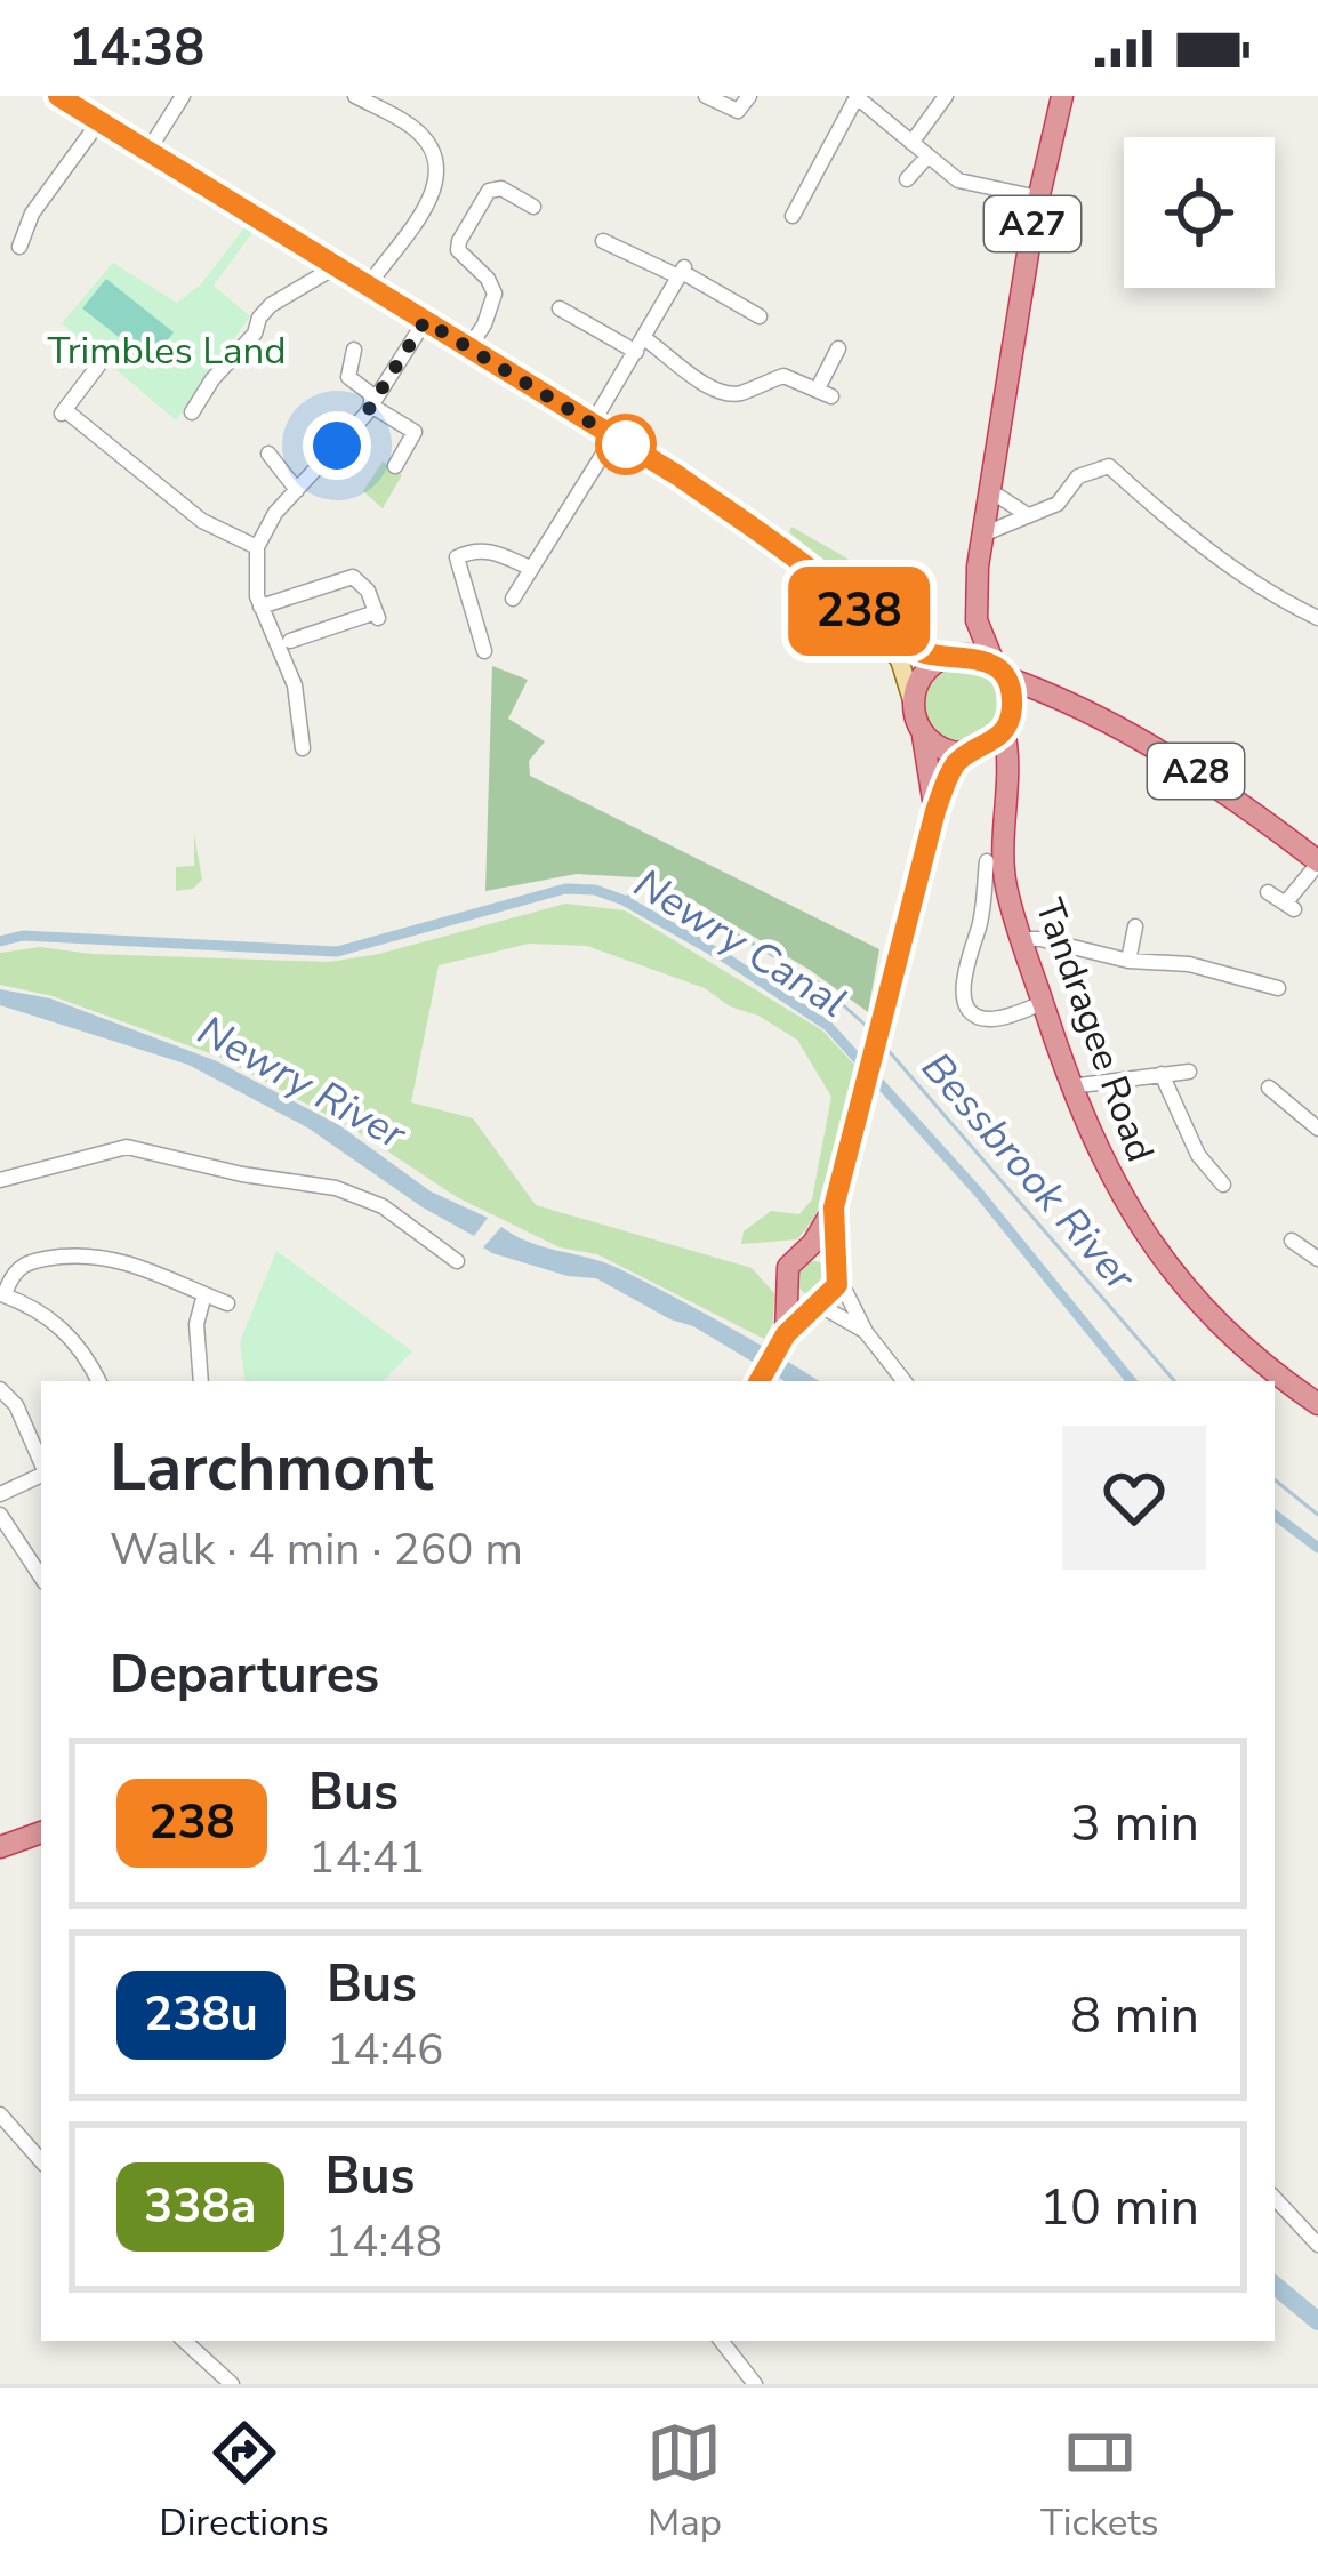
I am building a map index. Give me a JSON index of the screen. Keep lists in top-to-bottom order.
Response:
{
  "streets": {
    "highway": ["A27", "A28", "Tandragee Road"]
  },
  "crossings": [
    ["A27", "A28"],
    ["A27", "Tandragee Road"],
    ["A28", "Tandragee Road"]
  ],
  "water": ["Newry Canal", "Newry River", "Bessbrook River"],
  "parks": ["Trimbles Land"],
  "lines": ["bus line 238"],
  "page": {
    "status": "14:38",
    "on_map": "238",
    "heading": [
      ["Larchmont", "Walk · 4 min · 260 m"],
      "Departures"
    ],
    "list": [
      {
        "mark": "238",
        "name": "Bus",
        "note": "14:41",
        "value": "3 min"
      },
      {
        "mark": "238u",
        "name": "Bus",
        "note": "14:46",
        "value": "8 min"
      },
      {
        "mark": "338a",
        "name": "Bus",
        "note": "14:48",
        "value": "10 min"
      }
    ],
    "tabs": ["Directions", "Map", "Tickets"]
  }
}
